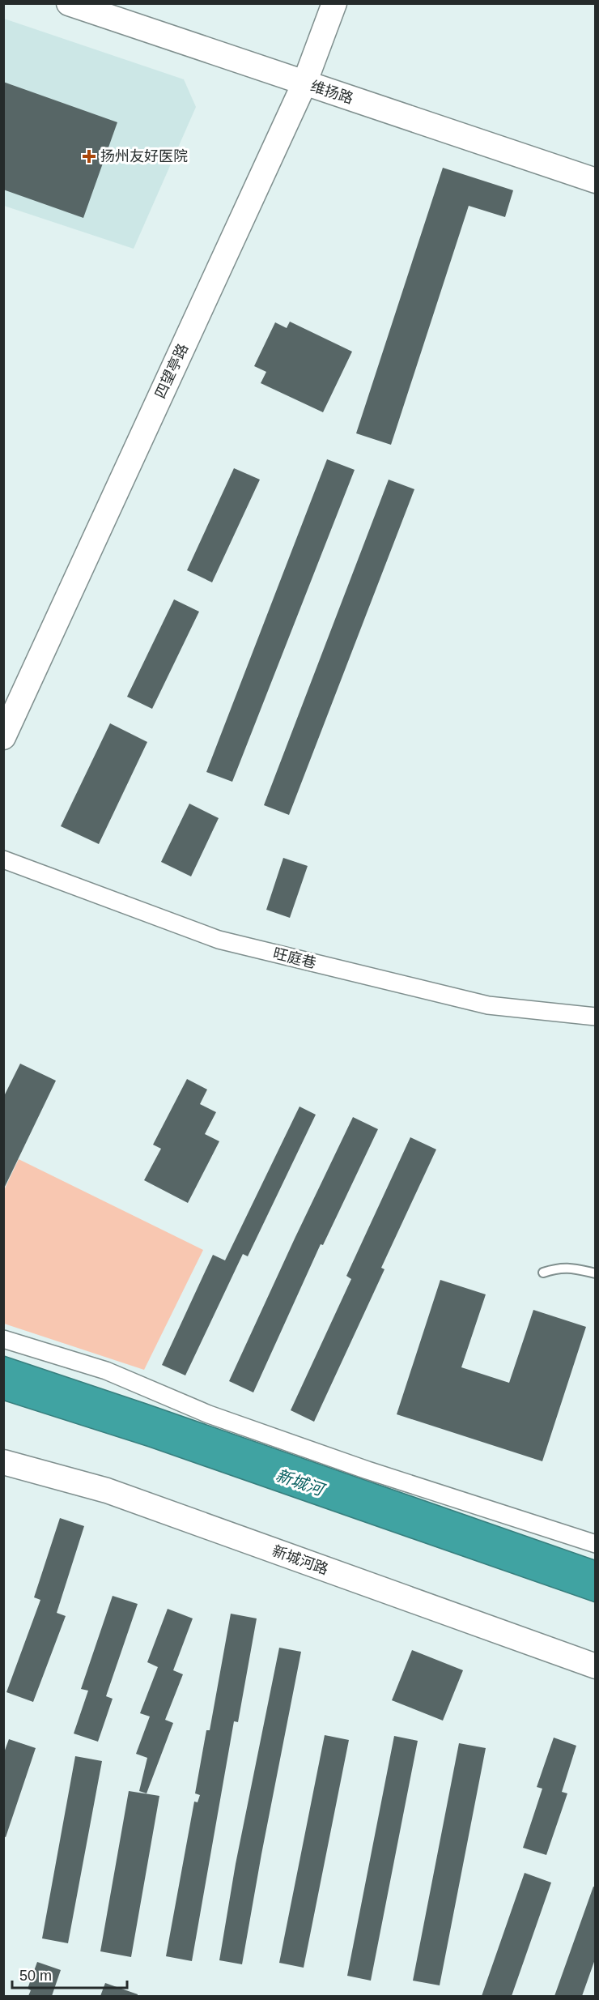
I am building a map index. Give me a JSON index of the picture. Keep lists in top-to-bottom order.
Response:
{
  "streets": {
    "street": [
      "维扬路",
      "四望亭路",
      "旺庭巷",
      "新城河路"
    ]
  },
  "crossings": [
    ["维扬路", "四望亭路"]
  ],
  "water": ["新城河"],
  "places": {
    "health": ["扬州友好医院"]
  },
  "scale_bar": "50 m"
}
